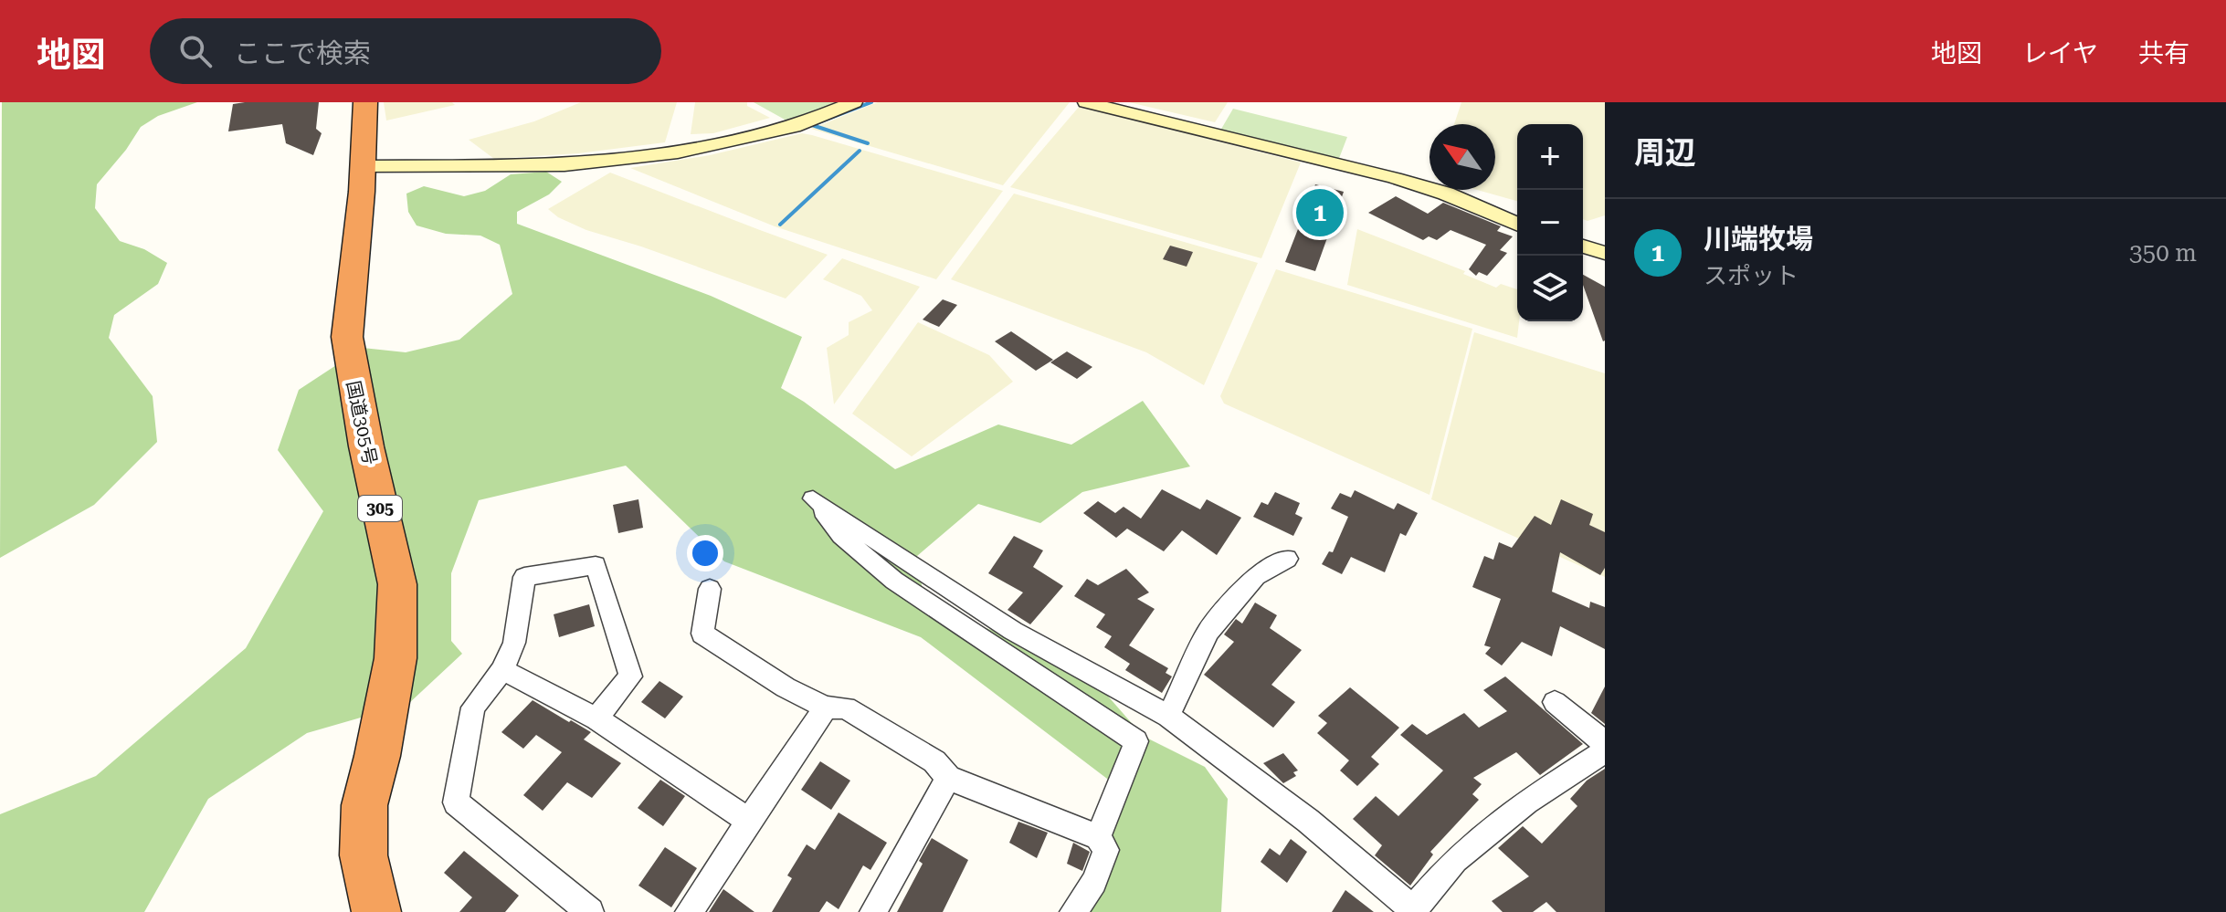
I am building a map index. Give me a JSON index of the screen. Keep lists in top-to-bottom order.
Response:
{
  "streets": {
    "highway": ["国道305号", "305"]
  },
  "north": "top left",
  "page": {
    "header": "地図",
    "search": "ここで検索",
    "nav": ["地図", "レイヤ", "共有"],
    "heading": "周辺",
    "map_buttons": ["+", "−"],
    "pins": "1",
    "list": [
      {
        "mark": "1",
        "name": "川端牧場",
        "note": "スポット",
        "value": "350 m"
      }
    ]
  }
}
